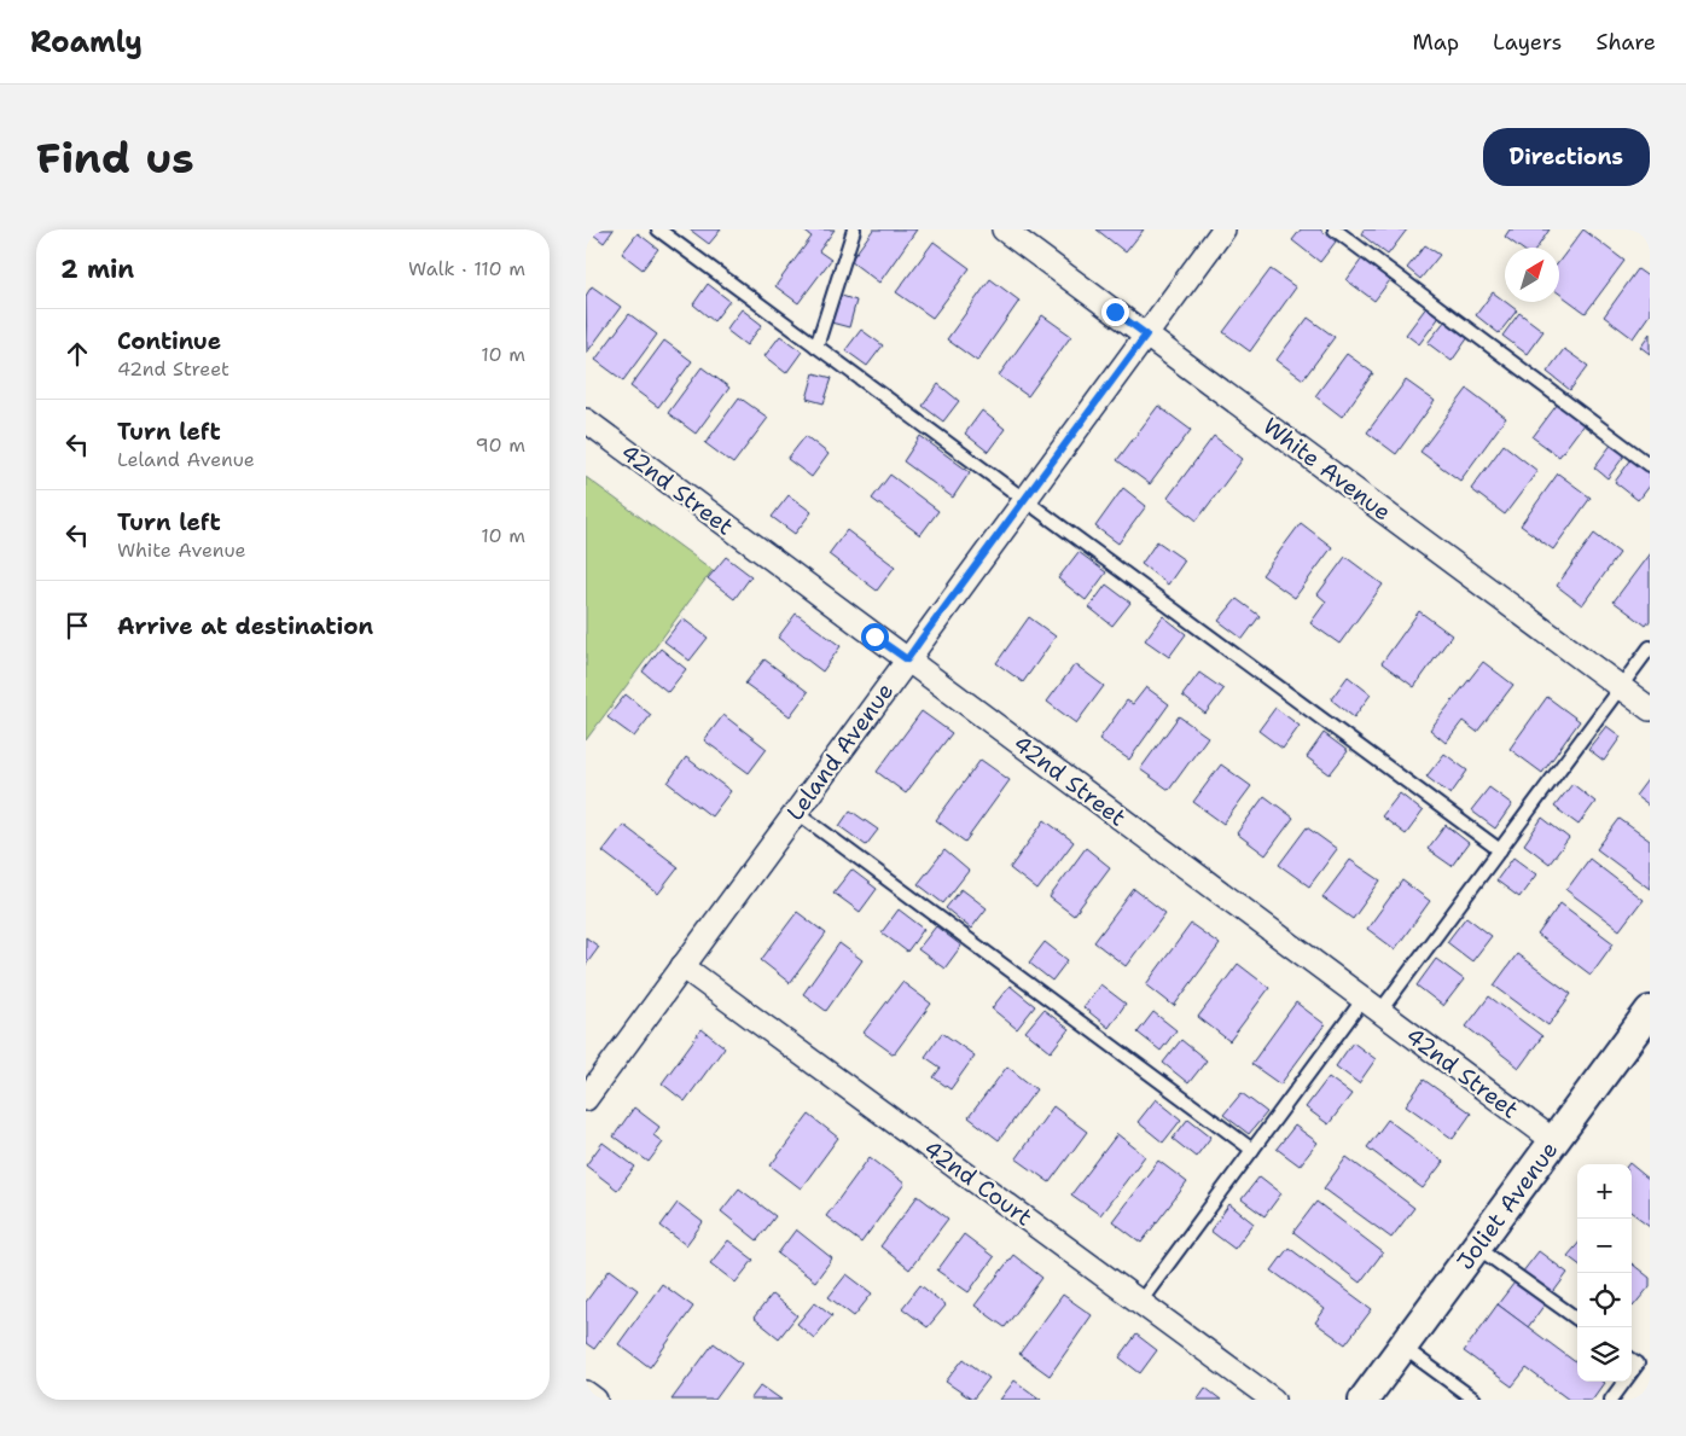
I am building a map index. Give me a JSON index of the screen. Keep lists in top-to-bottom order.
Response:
{
  "streets": {
    "street": [
      "White Avenue",
      "42nd Street",
      "Leland Avenue",
      "42nd Court",
      "Joliet Avenue"
    ]
  },
  "crossings": [
    ["White Avenue", "Leland Avenue"],
    ["42nd Street", "Leland Avenue"],
    ["42nd Street", "Joliet Avenue"],
    ["Leland Avenue", "42nd Court"]
  ],
  "north": "top right",
  "page": {
    "header": "Roamly",
    "nav": ["Map", "Layers", "Share"],
    "buttons": "Directions",
    "title": "Find us",
    "heading": ["2 min", "Walk · 110 m"],
    "list": [
      ["Continue", "42nd Street", "10 m"],
      ["Turn left", "Leland Avenue", "90 m"],
      ["Turn left", "White Avenue", "10 m"],
      "Arrive at destination"
    ],
    "map_buttons": ["+", "−"]
  }
}
